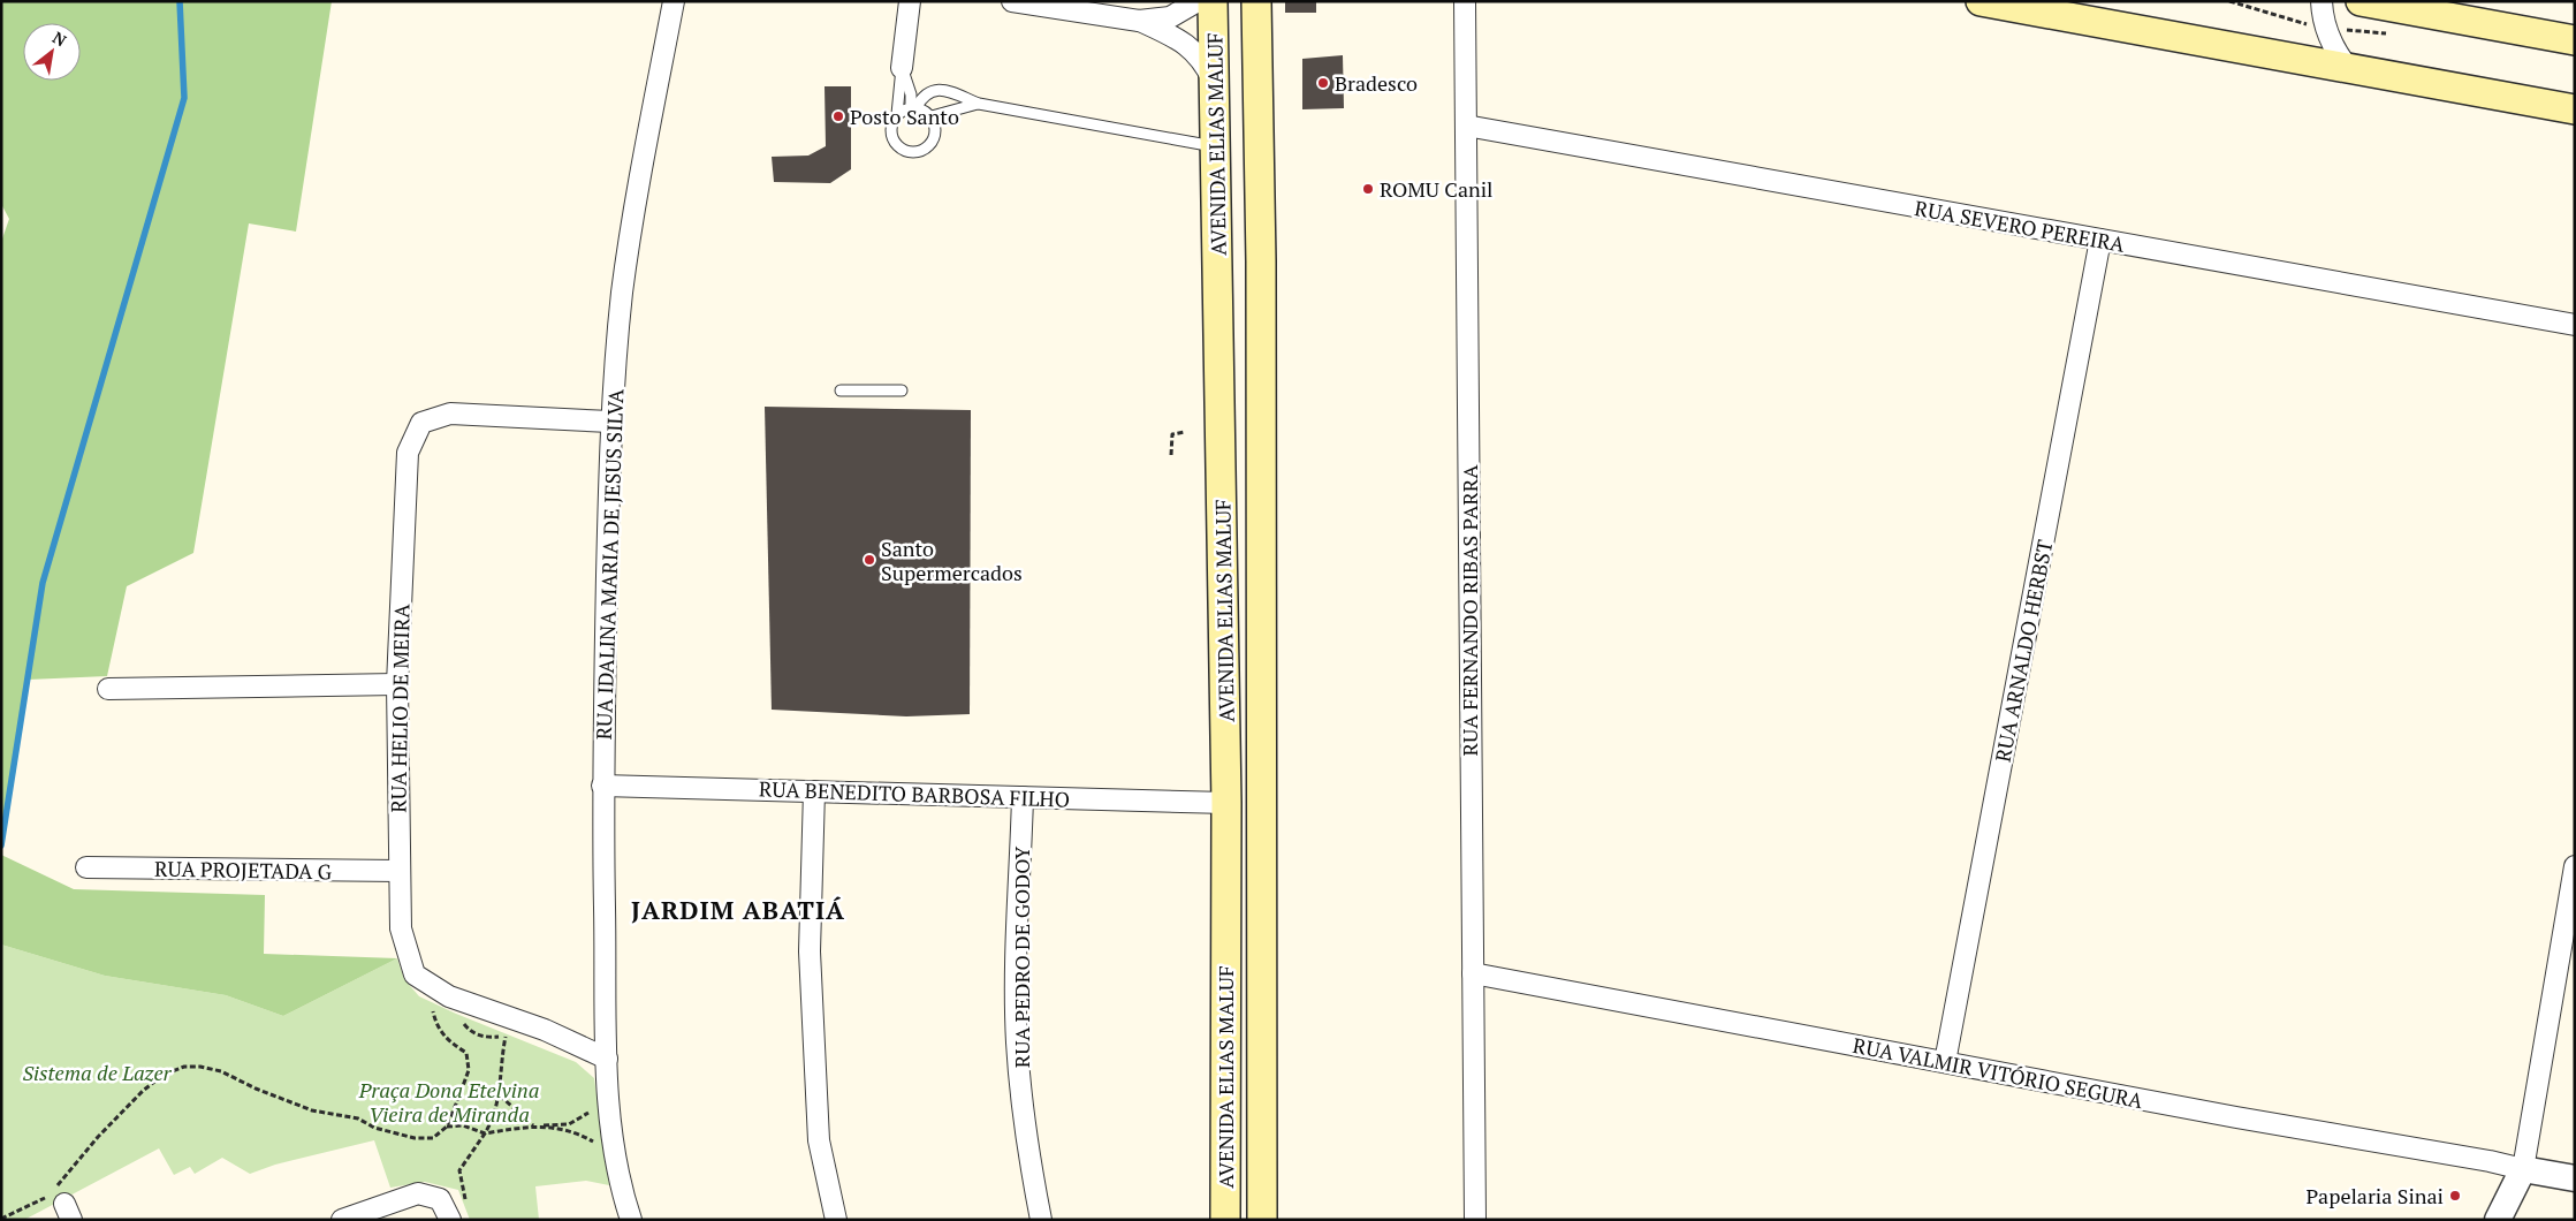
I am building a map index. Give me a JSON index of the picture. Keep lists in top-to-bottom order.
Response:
{
  "streets": {
    "main road": ["AVENIDA ELIAS MALUF"],
    "street": [
      "RUA SEVERO PEREIRA",
      "RUA IDALINA MARIA DE JESUS SILVA",
      "RUA FERNANDO RIBAS PARRA",
      "RUA ARNALDO HERBST",
      "RUA HELIO DE MEIRA",
      "RUA BENEDITO BARBOSA FILHO",
      "RUA PROJETADA G",
      "RUA PEDRO DE GODOY",
      "RUA VALMIR VITÓRIO SEGURA"
    ]
  },
  "crossings": [
    ["AVENIDA ELIAS MALUF", "RUA BENEDITO BARBOSA FILHO"],
    ["RUA SEVERO PEREIRA", "RUA FERNANDO RIBAS PARRA"],
    ["RUA SEVERO PEREIRA", "RUA ARNALDO HERBST"],
    ["RUA IDALINA MARIA DE JESUS SILVA", "RUA HELIO DE MEIRA"],
    ["RUA IDALINA MARIA DE JESUS SILVA", "RUA BENEDITO BARBOSA FILHO"],
    ["RUA FERNANDO RIBAS PARRA", "RUA VALMIR VITÓRIO SEGURA"],
    ["RUA ARNALDO HERBST", "RUA VALMIR VITÓRIO SEGURA"],
    ["RUA HELIO DE MEIRA", "RUA PROJETADA G"],
    ["RUA BENEDITO BARBOSA FILHO", "RUA PEDRO DE GODOY"]
  ],
  "districts": ["JARDIM ABATIÁ"],
  "parks": ["Sistema de Lazer", "Praça Dona Etelvina Vieira de Miranda"],
  "places": [
    "Bradesco",
    "Posto Santo",
    "ROMU Canil",
    "Santo Supermercados",
    "Papelaria Sinai"
  ],
  "north": "top right"
}
